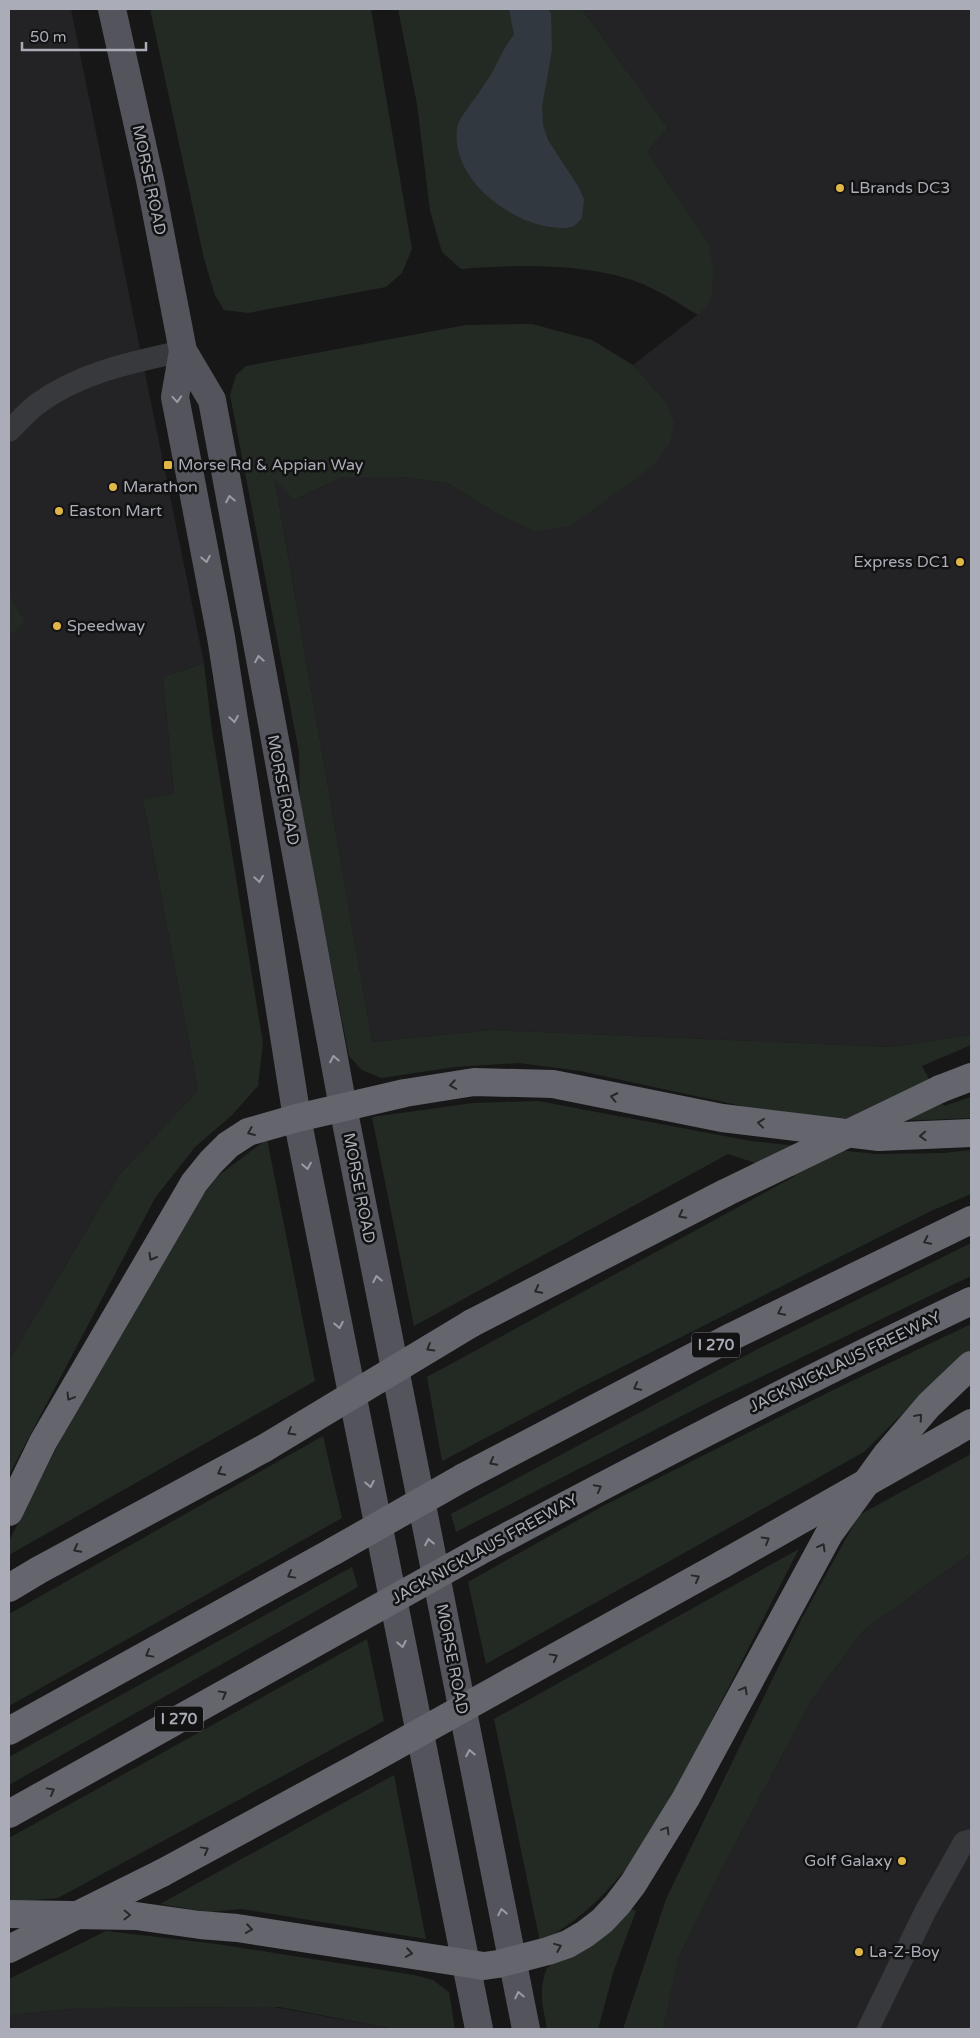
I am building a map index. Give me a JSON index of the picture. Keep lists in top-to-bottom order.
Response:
{
  "streets": {
    "highway": ["I 270", "JACK NICKLAUS FREEWAY"],
    "main road": ["MORSE ROAD"]
  },
  "places": {
    "other": [
      "LBrands DC3",
      "Marathon",
      "Easton Mart",
      "Express DC1",
      "Speedway",
      "Golf Galaxy",
      "La-Z-Boy"
    ],
    "transit": ["Morse Rd & Appian Way"]
  },
  "scale_bar": "50 m"
}
